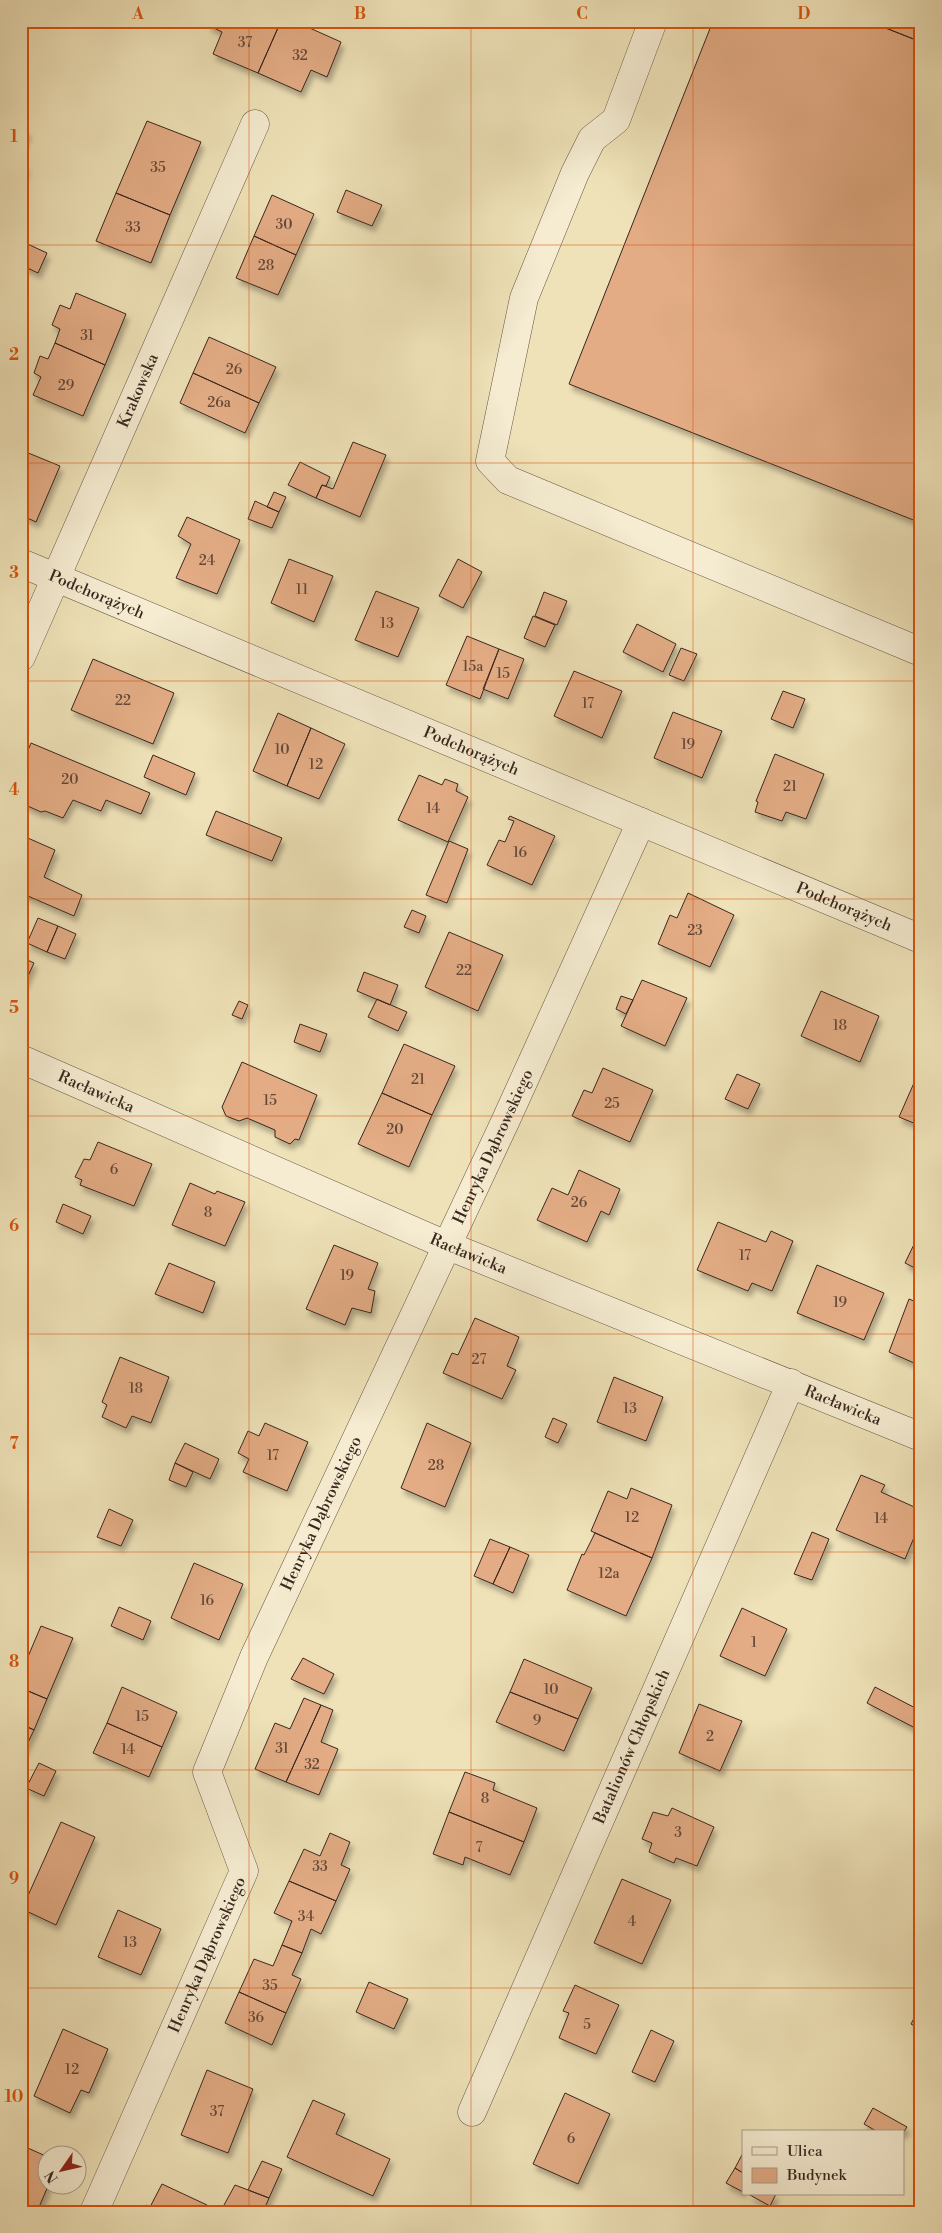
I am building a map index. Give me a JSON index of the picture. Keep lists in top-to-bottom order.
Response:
{
  "streets": {
    "street": [
      "Krakowska",
      "Podchorążych",
      "Racławicka",
      "Henryka Dąbrowskiego",
      "Batalionów Chłopskich"
    ]
  },
  "crossings": [
    ["Krakowska", "Podchorążych"],
    ["Podchorążych", "Henryka Dąbrowskiego"],
    ["Racławicka", "Henryka Dąbrowskiego"],
    ["Racławicka", "Batalionów Chłopskich"]
  ],
  "house_numbers": [
    "37",
    "32",
    "35",
    "30",
    "33",
    "28",
    "31",
    "26",
    "29",
    "26a",
    "24",
    "11",
    "13",
    "15a",
    "15",
    "22",
    "17",
    "19",
    "10",
    "12",
    "20",
    "21",
    "14",
    "16",
    "23",
    "22",
    "18",
    "21",
    "15",
    "25",
    "20",
    "6",
    "26",
    "8",
    "17",
    "19",
    "19",
    "27",
    "18",
    "13",
    "17",
    "28",
    "12",
    "14",
    "12a",
    "16",
    "1",
    "10",
    "15",
    "9",
    "2",
    "31",
    "14",
    "32",
    "8",
    "3",
    "7",
    "33",
    "34",
    "4",
    "13",
    "35",
    "36",
    "5",
    "12",
    "37",
    "6"
  ],
  "legend": ["Ulica", "Budynek"],
  "north": "bottom left",
  "grid": {
    "columns": [
      "A",
      "B",
      "C",
      "D"
    ],
    "rows": [
      "1",
      "2",
      "3",
      "4",
      "5",
      "6",
      "7",
      "8",
      "9",
      "10"
    ]
  }
}
